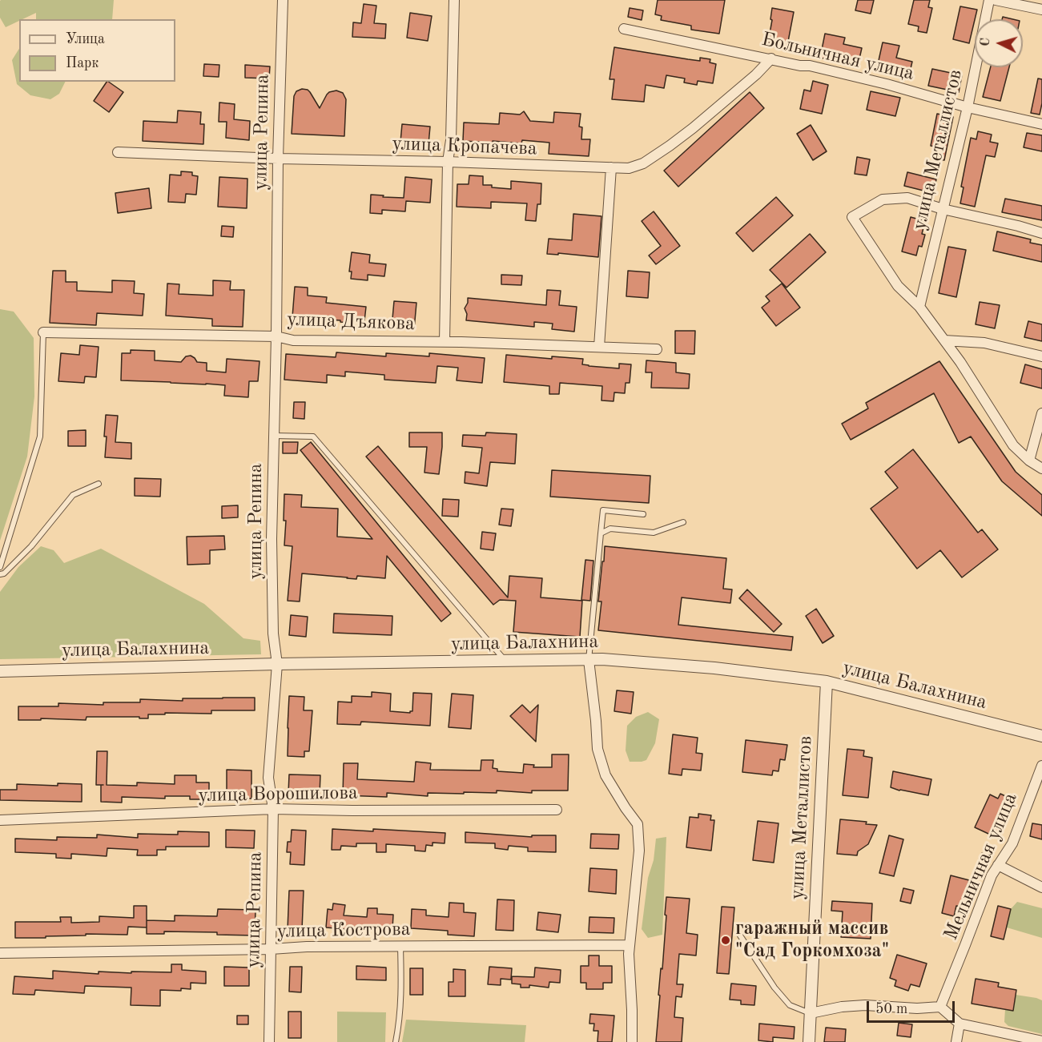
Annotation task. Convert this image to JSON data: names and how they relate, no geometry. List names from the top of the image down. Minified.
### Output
{"streets":{"street":["Больничная улица","улица Репина","улица Кропачева","улица Металлистов","улица Дъякова","улица Балахнина","улица Ворошилова","Мельничная улица","улица Кострова"]},"crossings":[["Больничная улица","улица Кропачева"],["Больничная улица","улица Металлистов"],["улица Репина","улица Кропачева"],["улица Репина","улица Дъякова"],["улица Репина","улица Балахнина"],["улица Репина","улица Ворошилова"],["улица Репина","улица Кострова"],["улица Металлистов","улица Балахнина"]],"places":["гаражный массив \"Сад Горкомхоза\""],"legend":["Улица","Парк"],"scale_bar":"50 m","north":"left"}
